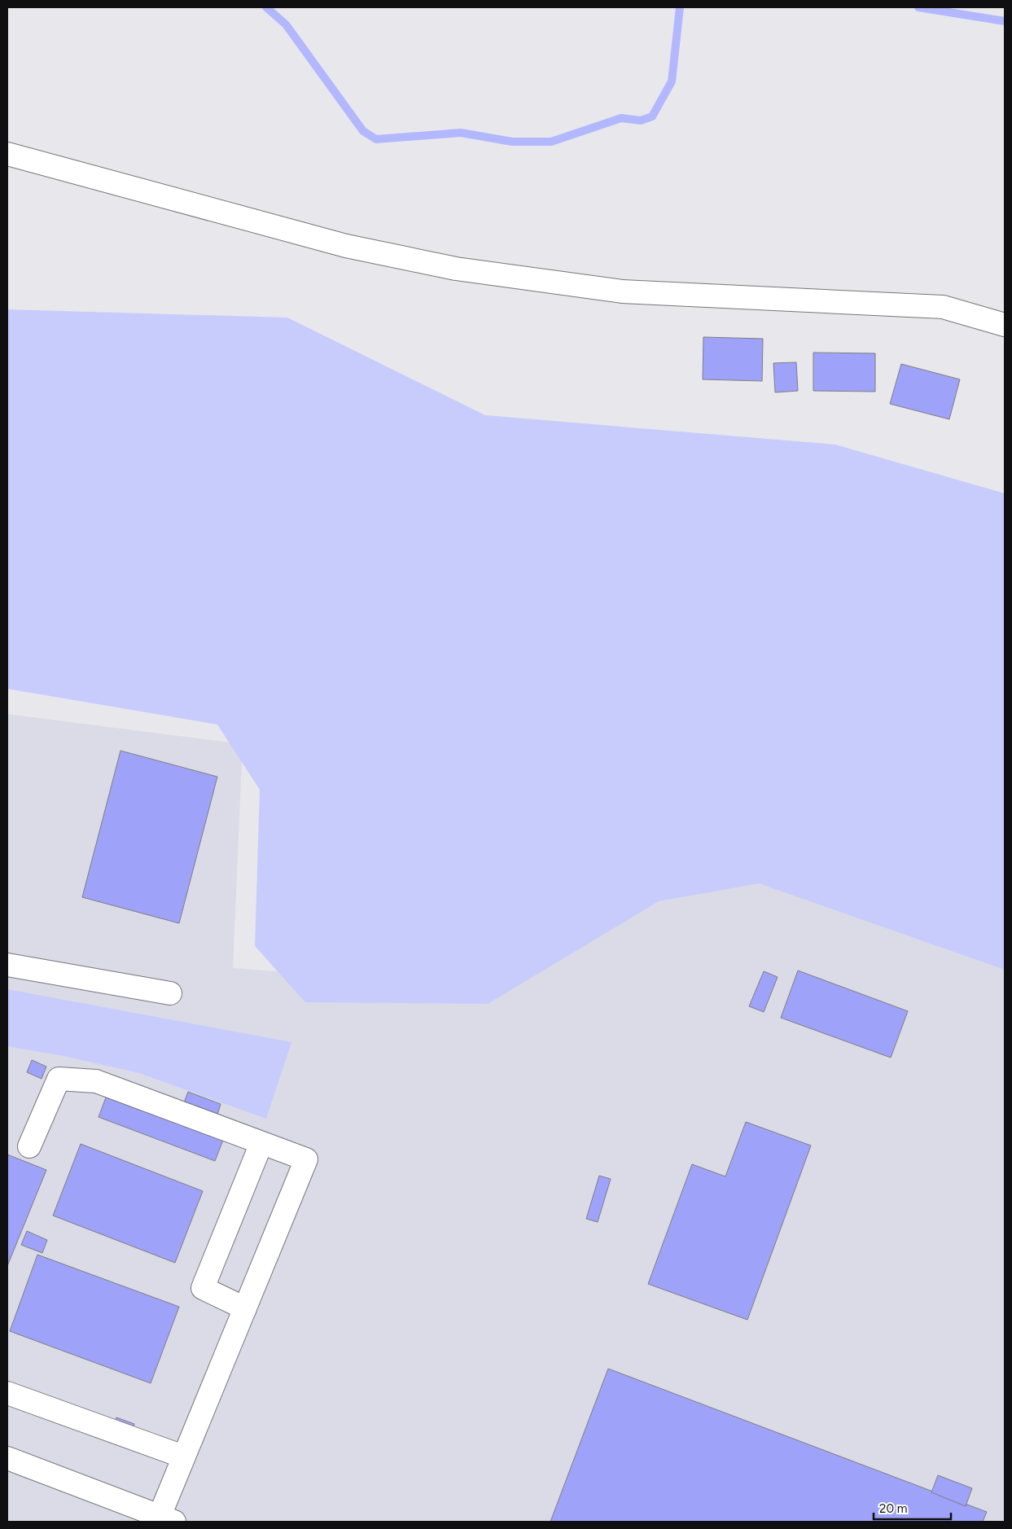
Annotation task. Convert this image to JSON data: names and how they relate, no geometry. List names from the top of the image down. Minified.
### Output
{"scale_bar":"20 m"}
